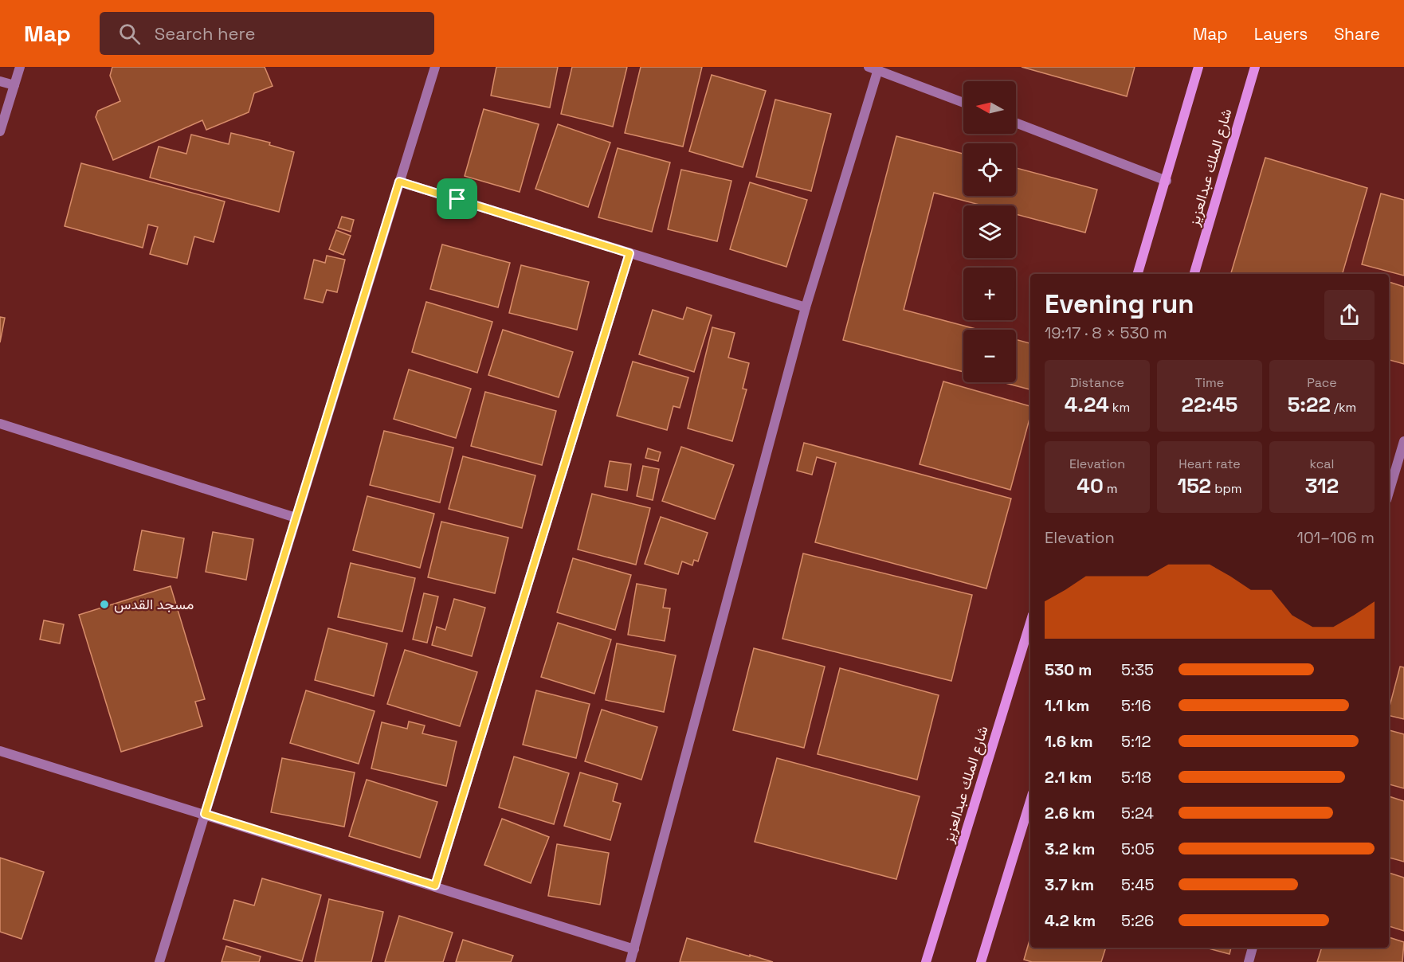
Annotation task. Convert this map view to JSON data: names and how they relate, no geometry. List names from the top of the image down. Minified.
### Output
{"streets":{"street":["شارع الملك عبدالعزيز"]},"places":["مسجد القدس"],"north":"left","page":{"header":"Map","search":"Search here","nav":["Map","Layers","Share"],"map_buttons":["+","−"],"heading":["Evening run","19:17 · 8 × 530 m"],"stats":[["Distance","4.24 km"],["Time","22:45"],["Pace","5:22 /km"],["Elevation","40 m"],["Heart rate","152 bpm"],["kcal","312"]],"chart":["Elevation","101–106 m"],"list":[{"name":"530 m","note":"5:35"},{"name":"1.1 km","note":"5:16"},{"name":"1.6 km","note":"5:12"},{"name":"2.1 km","note":"5:18"},{"name":"2.6 km","note":"5:24"},{"name":"3.2 km","note":"5:05"},{"name":"3.7 km","note":"5:45"},{"name":"4.2 km","note":"5:26"}]}}
